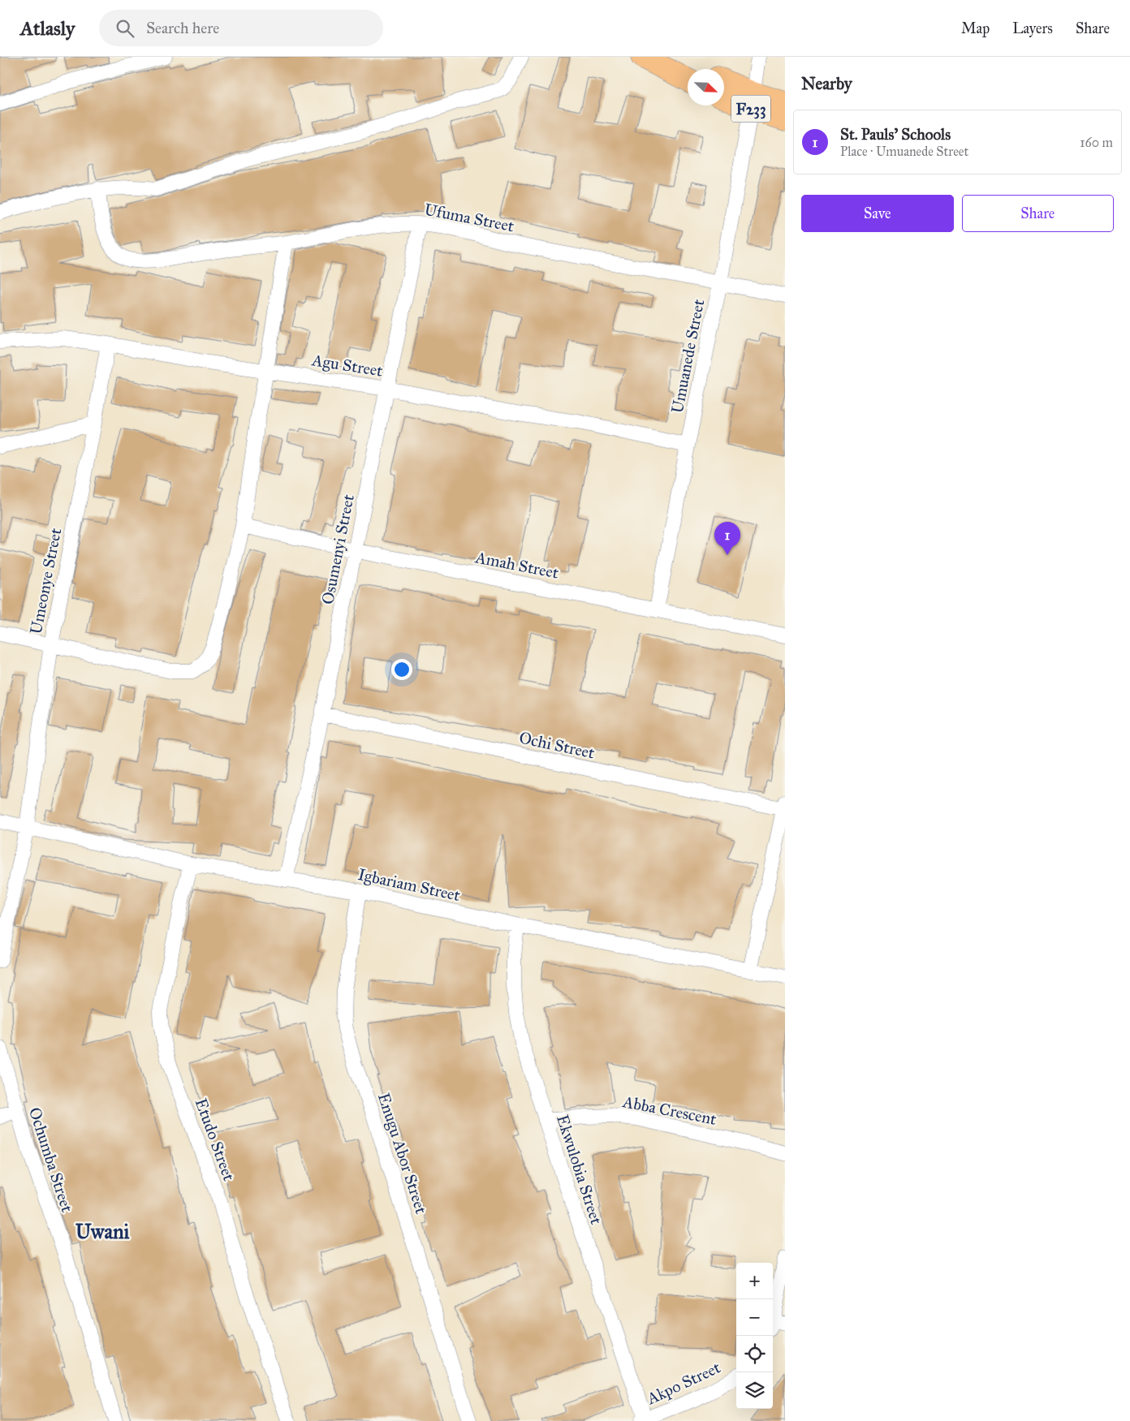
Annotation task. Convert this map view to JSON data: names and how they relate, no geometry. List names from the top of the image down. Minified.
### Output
{"streets":{"main road":["F233"],"street":["Ufuma Street","Umuanede Street","Agu Street","Osumenyi Street","Amah Street","Umeonye Street","Ochi Street","Igbariam Street","Abba Crescent","Etudo Street","Enugu Abor Street","Ochumba Street","Ekwulobia Street","Akpo Street"]},"crossings":[["F233","Umuanede Street"],["Ufuma Street","Umuanede Street"],["Ufuma Street","Osumenyi Street"],["Umuanede Street","Agu Street"],["Umuanede Street","Amah Street"],["Agu Street","Osumenyi Street"],["Agu Street","Umeonye Street"],["Osumenyi Street","Amah Street"],["Osumenyi Street","Ochi Street"],["Osumenyi Street","Igbariam Street"],["Umeonye Street","Igbariam Street"],["Igbariam Street","Etudo Street"],["Igbariam Street","Enugu Abor Street"],["Igbariam Street","Ekwulobia Street"],["Abba Crescent","Ekwulobia Street"],["Ekwulobia Street","Akpo Street"]],"districts":["Uwani"],"north":"bottom right","page":{"header":"Atlasly","search":"Search here","nav":["Map","Layers","Share"],"heading":"Nearby","list":[{"mark":"1","name":"St. Pauls' Schools","note":"Place · Umuanede Street","value":"160 m"}],"buttons":["Save","Share"],"pins":"1","map_buttons":["+","−"]}}
